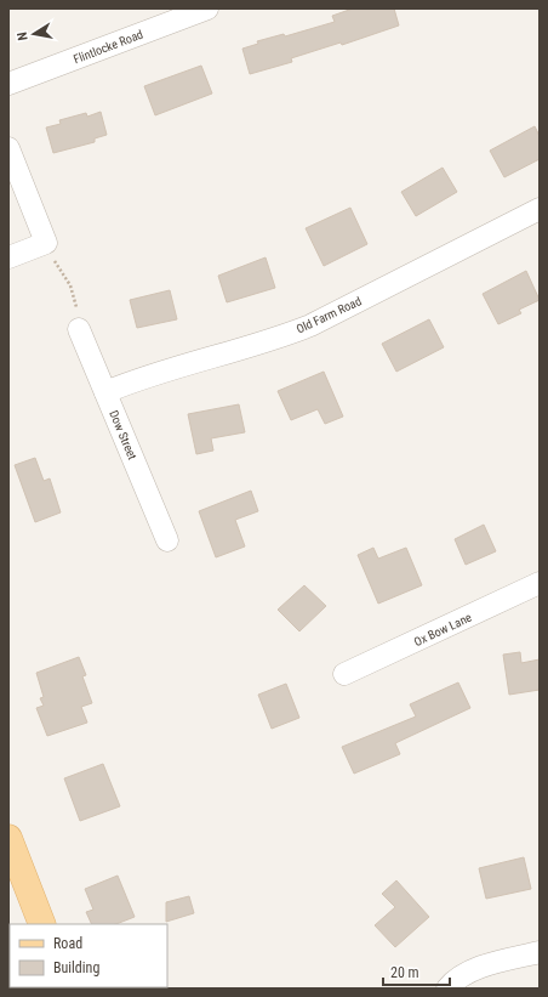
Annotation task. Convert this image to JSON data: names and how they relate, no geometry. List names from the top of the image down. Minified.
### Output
{"streets":{"street":["Flintlocke Road","Old Farm Road","Dow Street","Ox Bow Lane"]},"crossings":[["Old Farm Road","Dow Street"]],"legend":["Road","Building"],"scale_bar":"20 m","north":"left"}
